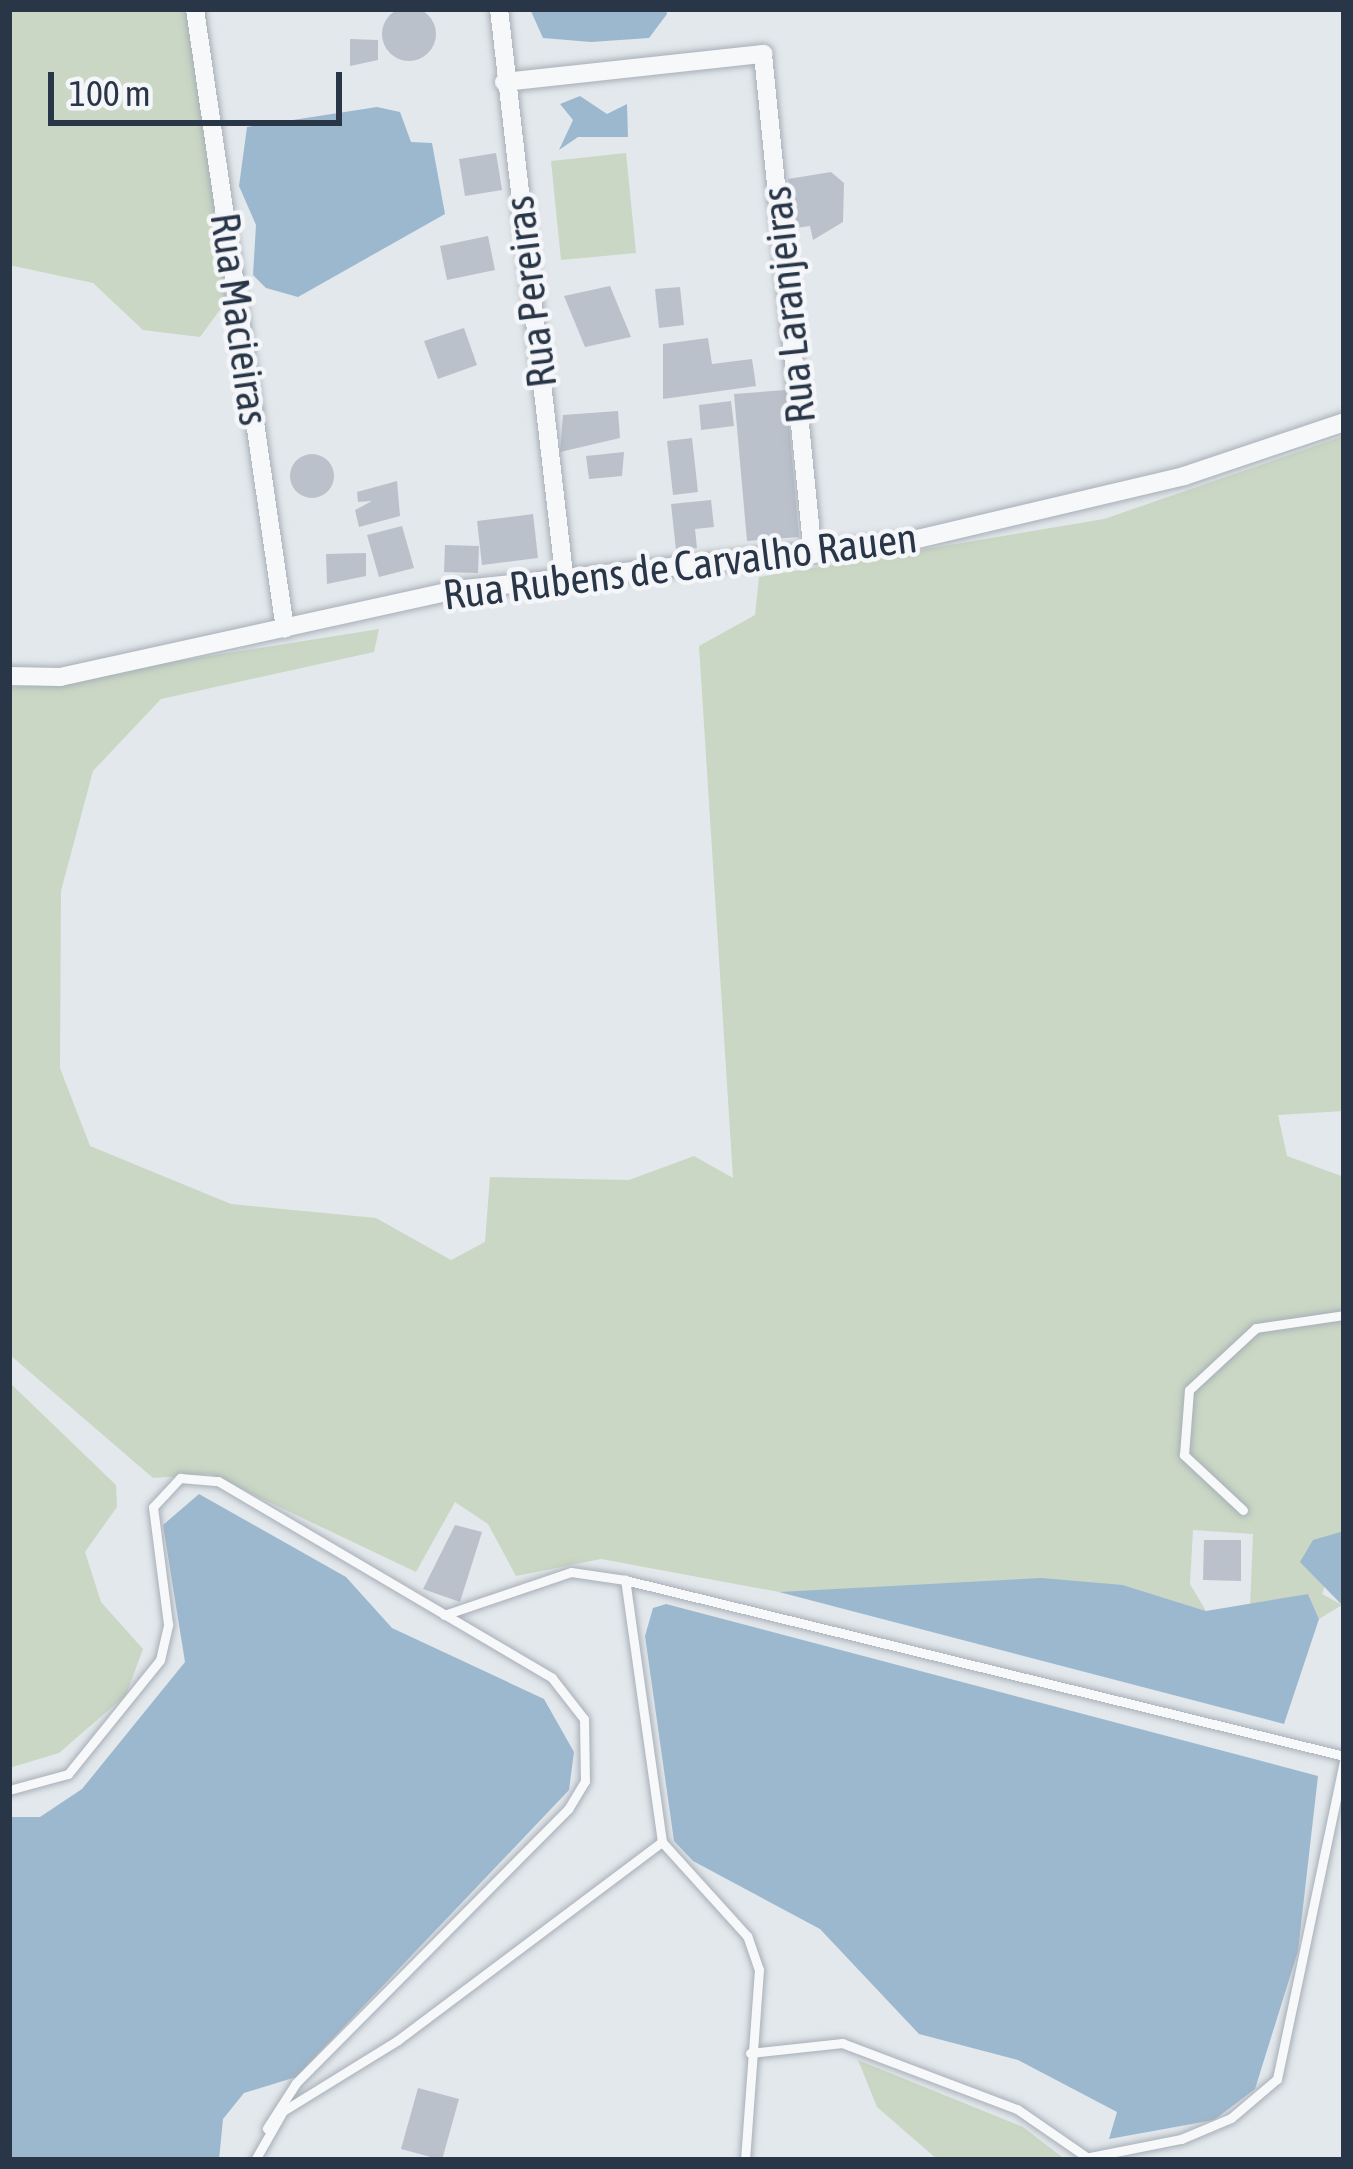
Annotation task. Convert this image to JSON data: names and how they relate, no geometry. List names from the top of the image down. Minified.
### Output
{"streets":{"street":["Rua Pereiras","Rua Laranjeiras","Rua Macieiras","Rua Rubens de Carvalho Rauen"]},"crossings":[["Rua Pereiras","Rua Laranjeiras"],["Rua Pereiras","Rua Rubens de Carvalho Rauen"],["Rua Laranjeiras","Rua Rubens de Carvalho Rauen"],["Rua Macieiras","Rua Rubens de Carvalho Rauen"]],"scale_bar":"100 m"}
